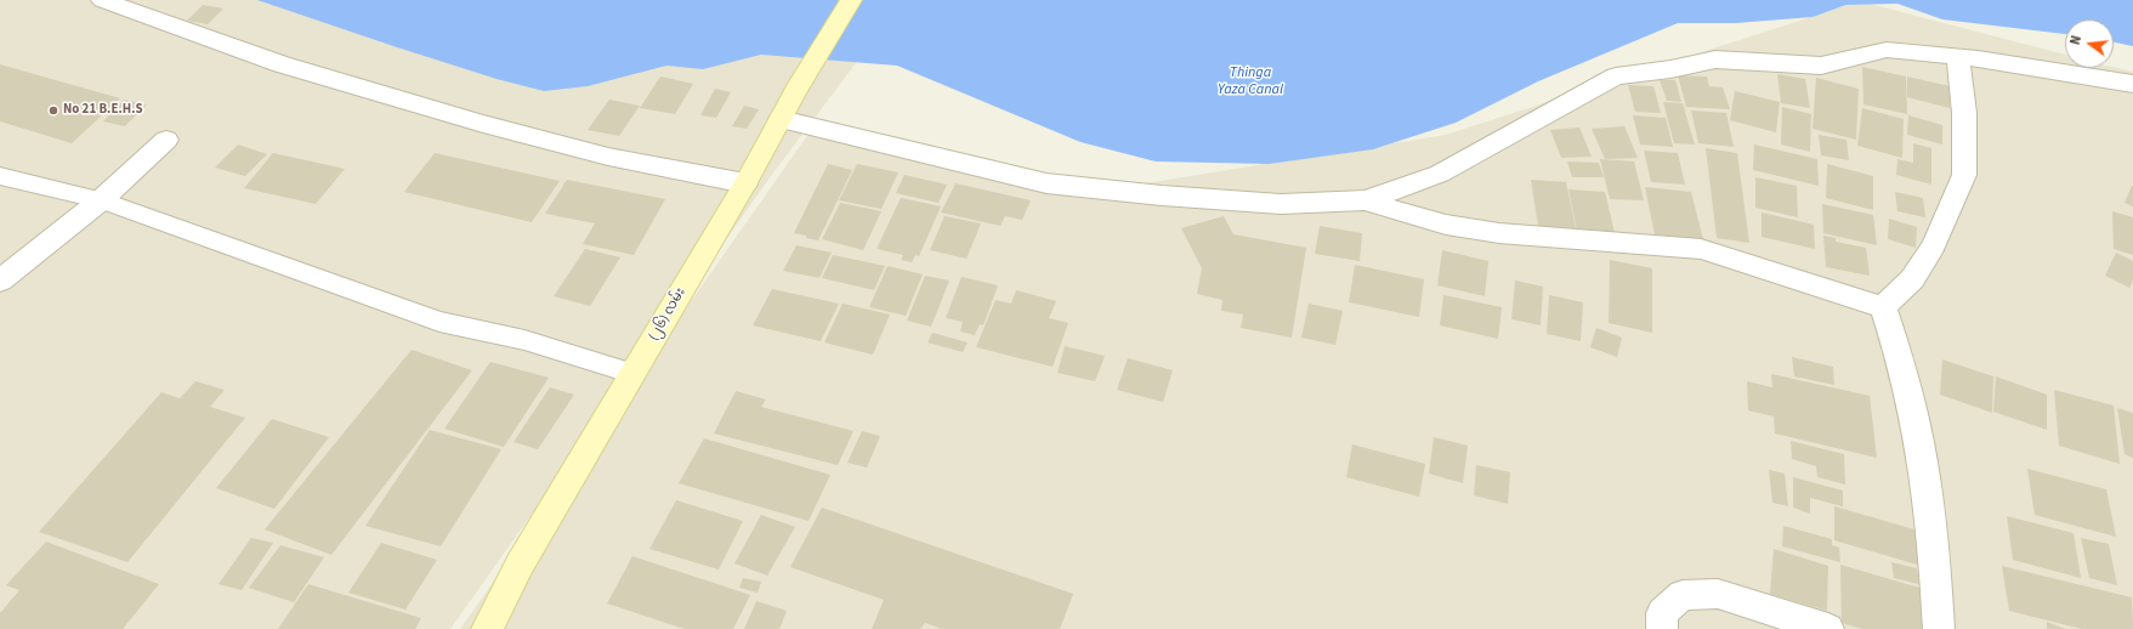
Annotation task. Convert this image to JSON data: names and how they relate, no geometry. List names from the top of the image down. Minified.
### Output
{"streets":{"main road":["(၂၆) လမ်း"]},"water":["Thinga Yaza Canal"],"places":["No 21 B.E.H.S"],"north":"left"}
